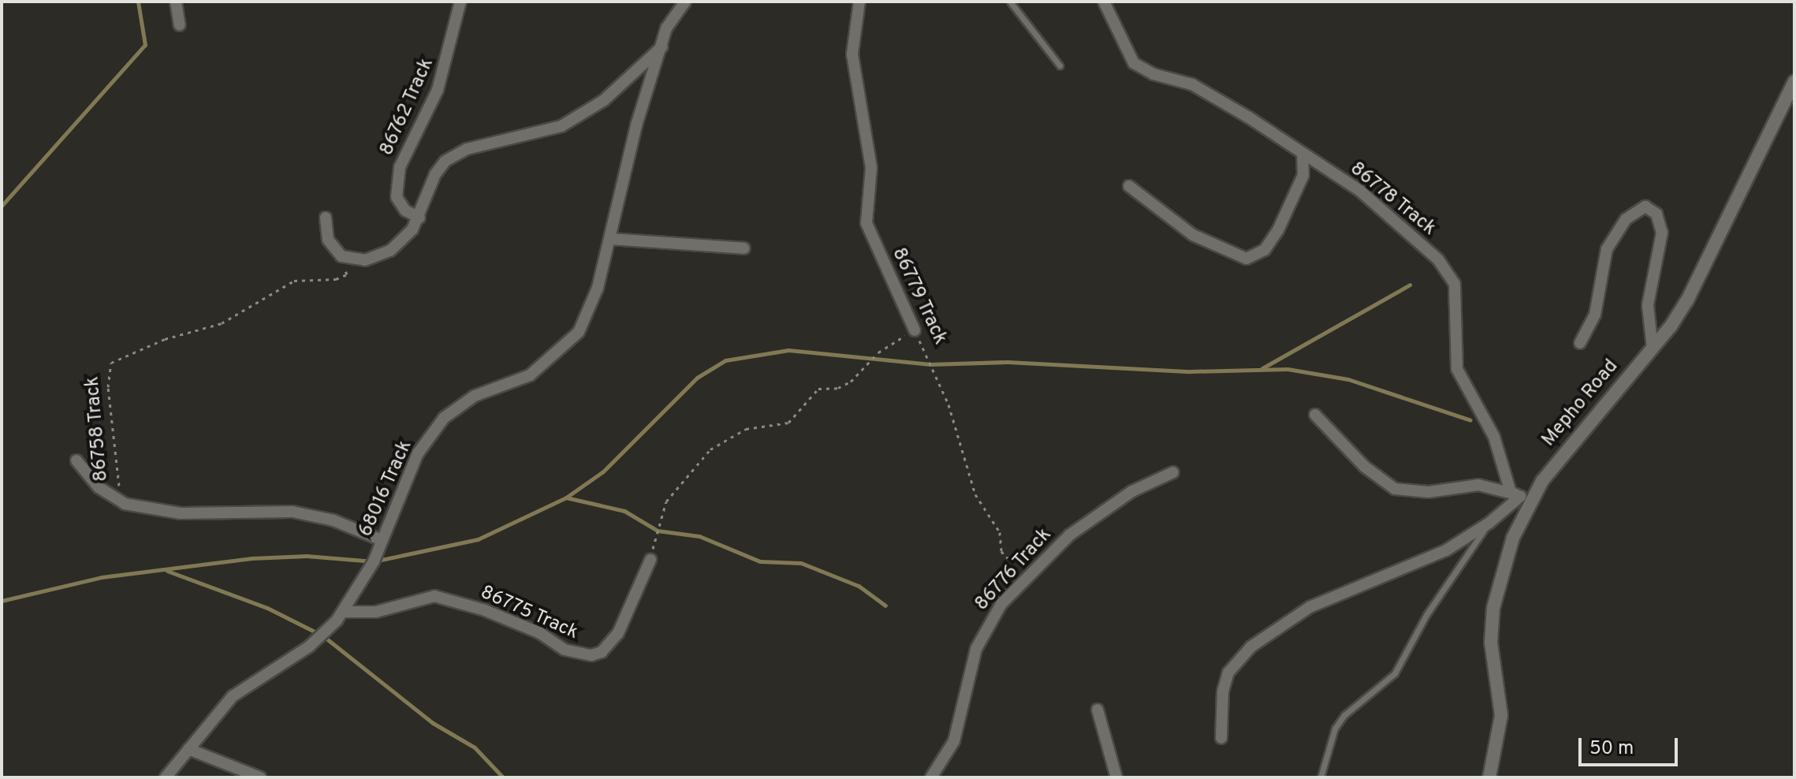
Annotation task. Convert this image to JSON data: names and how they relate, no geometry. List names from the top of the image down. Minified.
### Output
{"streets":{"street":["86762 Track","86778 Track","86779 Track","Mepho Road","86758 Track","68016 Track","86776 Track","86775 Track"]},"crossings":[["86778 Track","Mepho Road"],["86779 Track","86776 Track"],["86758 Track","68016 Track"],["68016 Track","86775 Track"]],"scale_bar":"50 m"}
